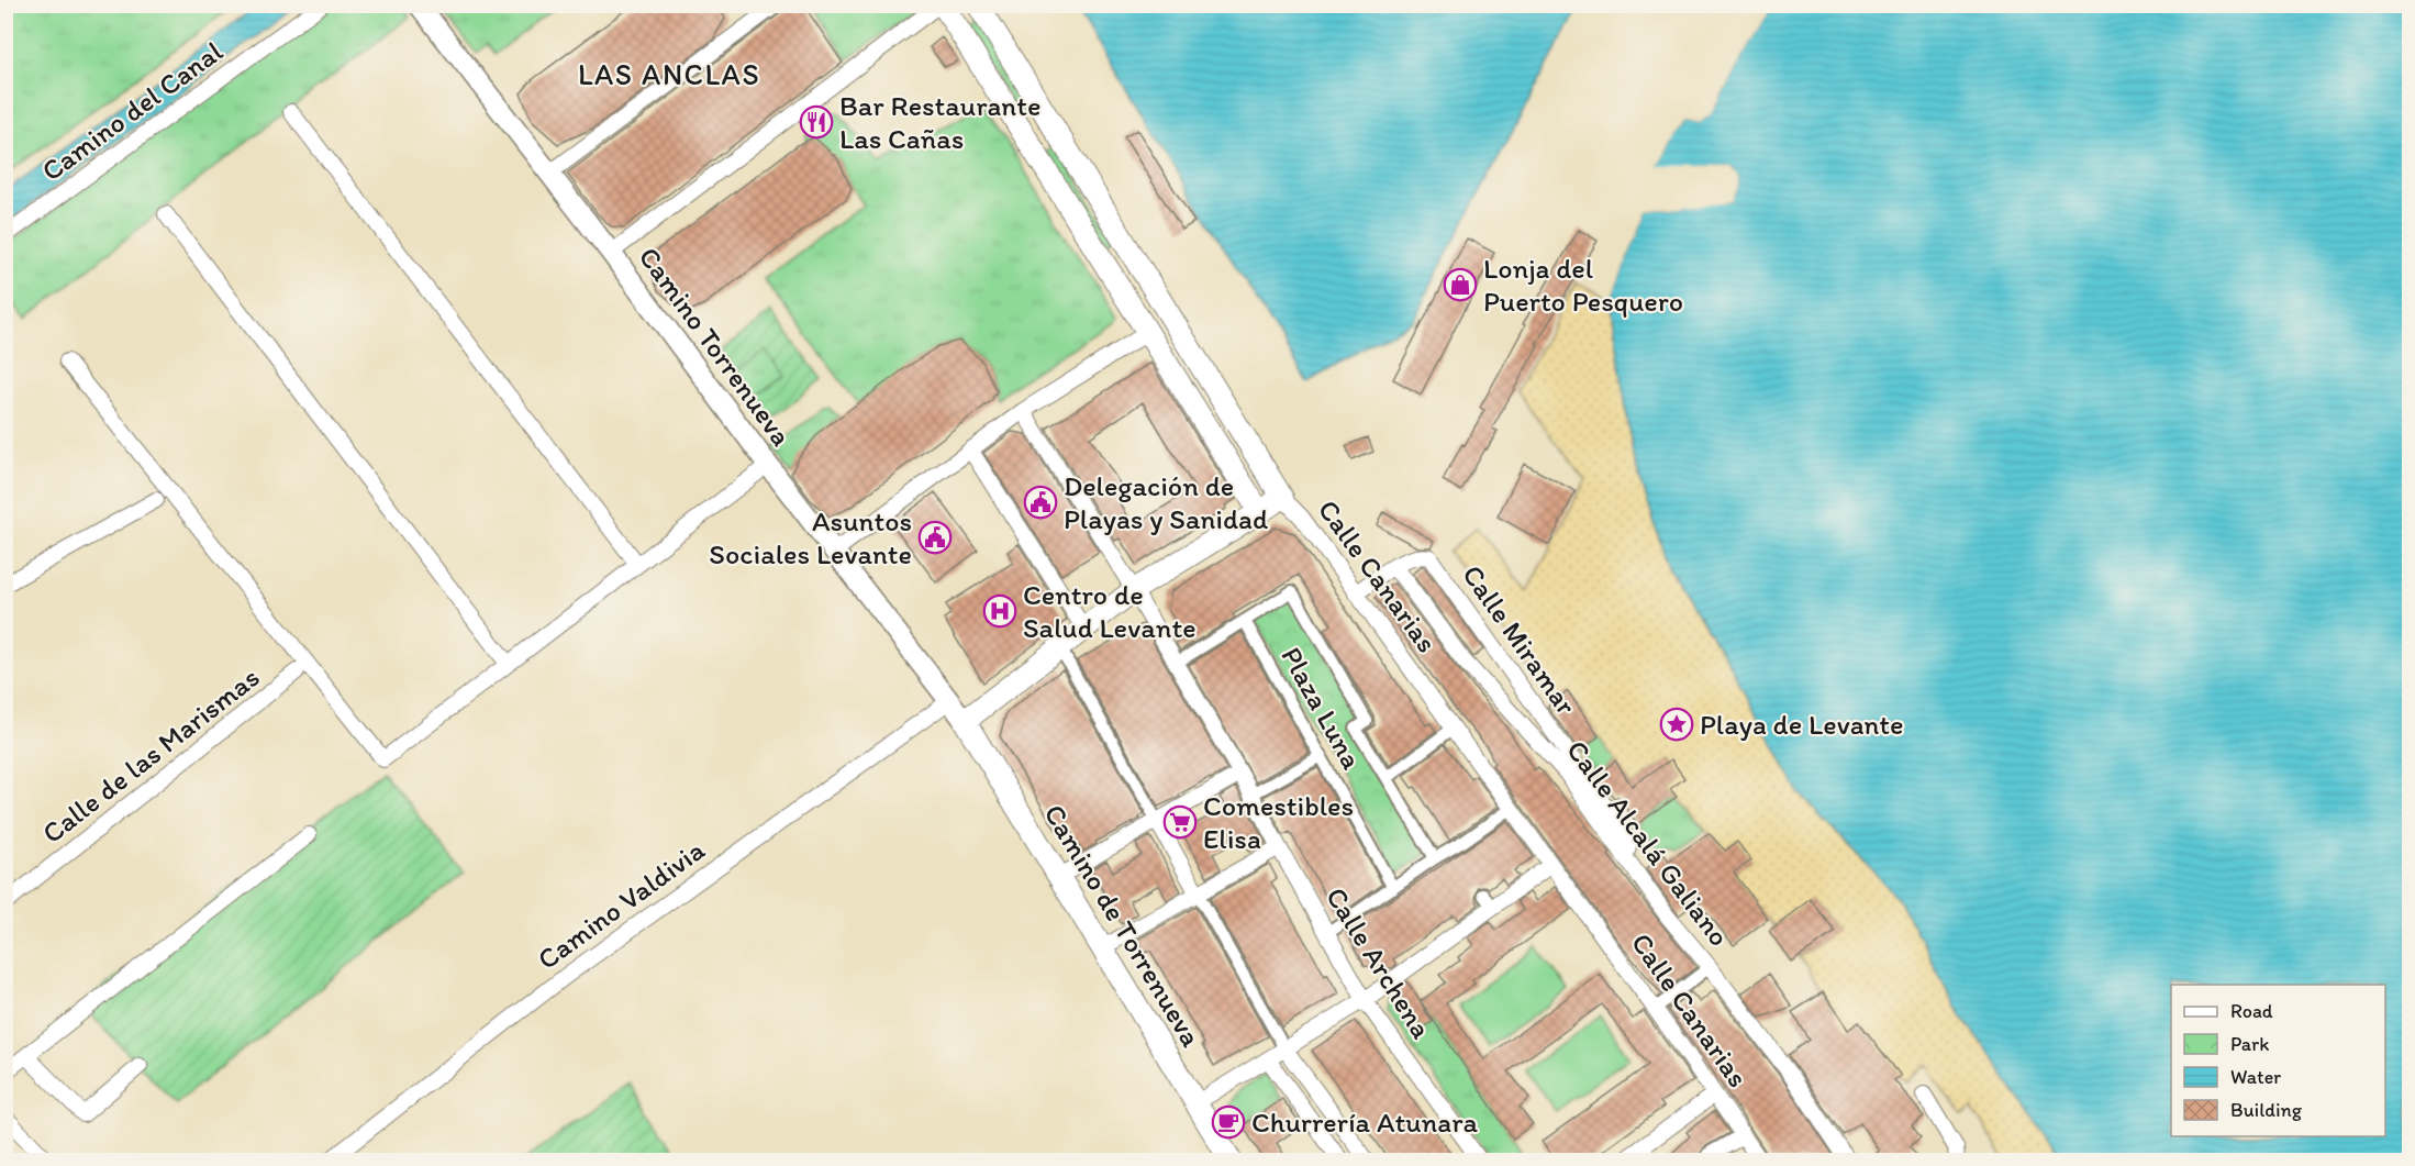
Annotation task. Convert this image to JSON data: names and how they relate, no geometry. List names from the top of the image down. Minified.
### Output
{"streets":{"main road":["Calle Canarias","Camino de Torrenueva"],"street":["Camino del Canal","Camino Torrenueva","Calle Miramar","Plaza Luna","Calle de las Marismas","Calle Alcalá Galiano","Camino Valdivia","Calle Archena"]},"crossings":[["Camino Torrenueva","Camino Valdivia"],["Camino Torrenueva","Camino de Torrenueva"],["Calle Canarias","Calle Miramar"],["Calle Miramar","Calle Alcalá Galiano"]],"districts":["LAS ANCLAS"],"places":{"restaurant":["Bar Restaurante Las Cañas"],"shop":["Lonja del Puerto Pesquero"],"public building":["Delegación de Playas y Sanidad","Asuntos Sociales Levante"],"hospital":["Centro de Salud Levante"],"place":["Playa de Levante"],"supermarket":["Comestibles Elisa"],"cafe":["Churrería Atunara"]},"legend":["Road","Park","Water","Building"]}
